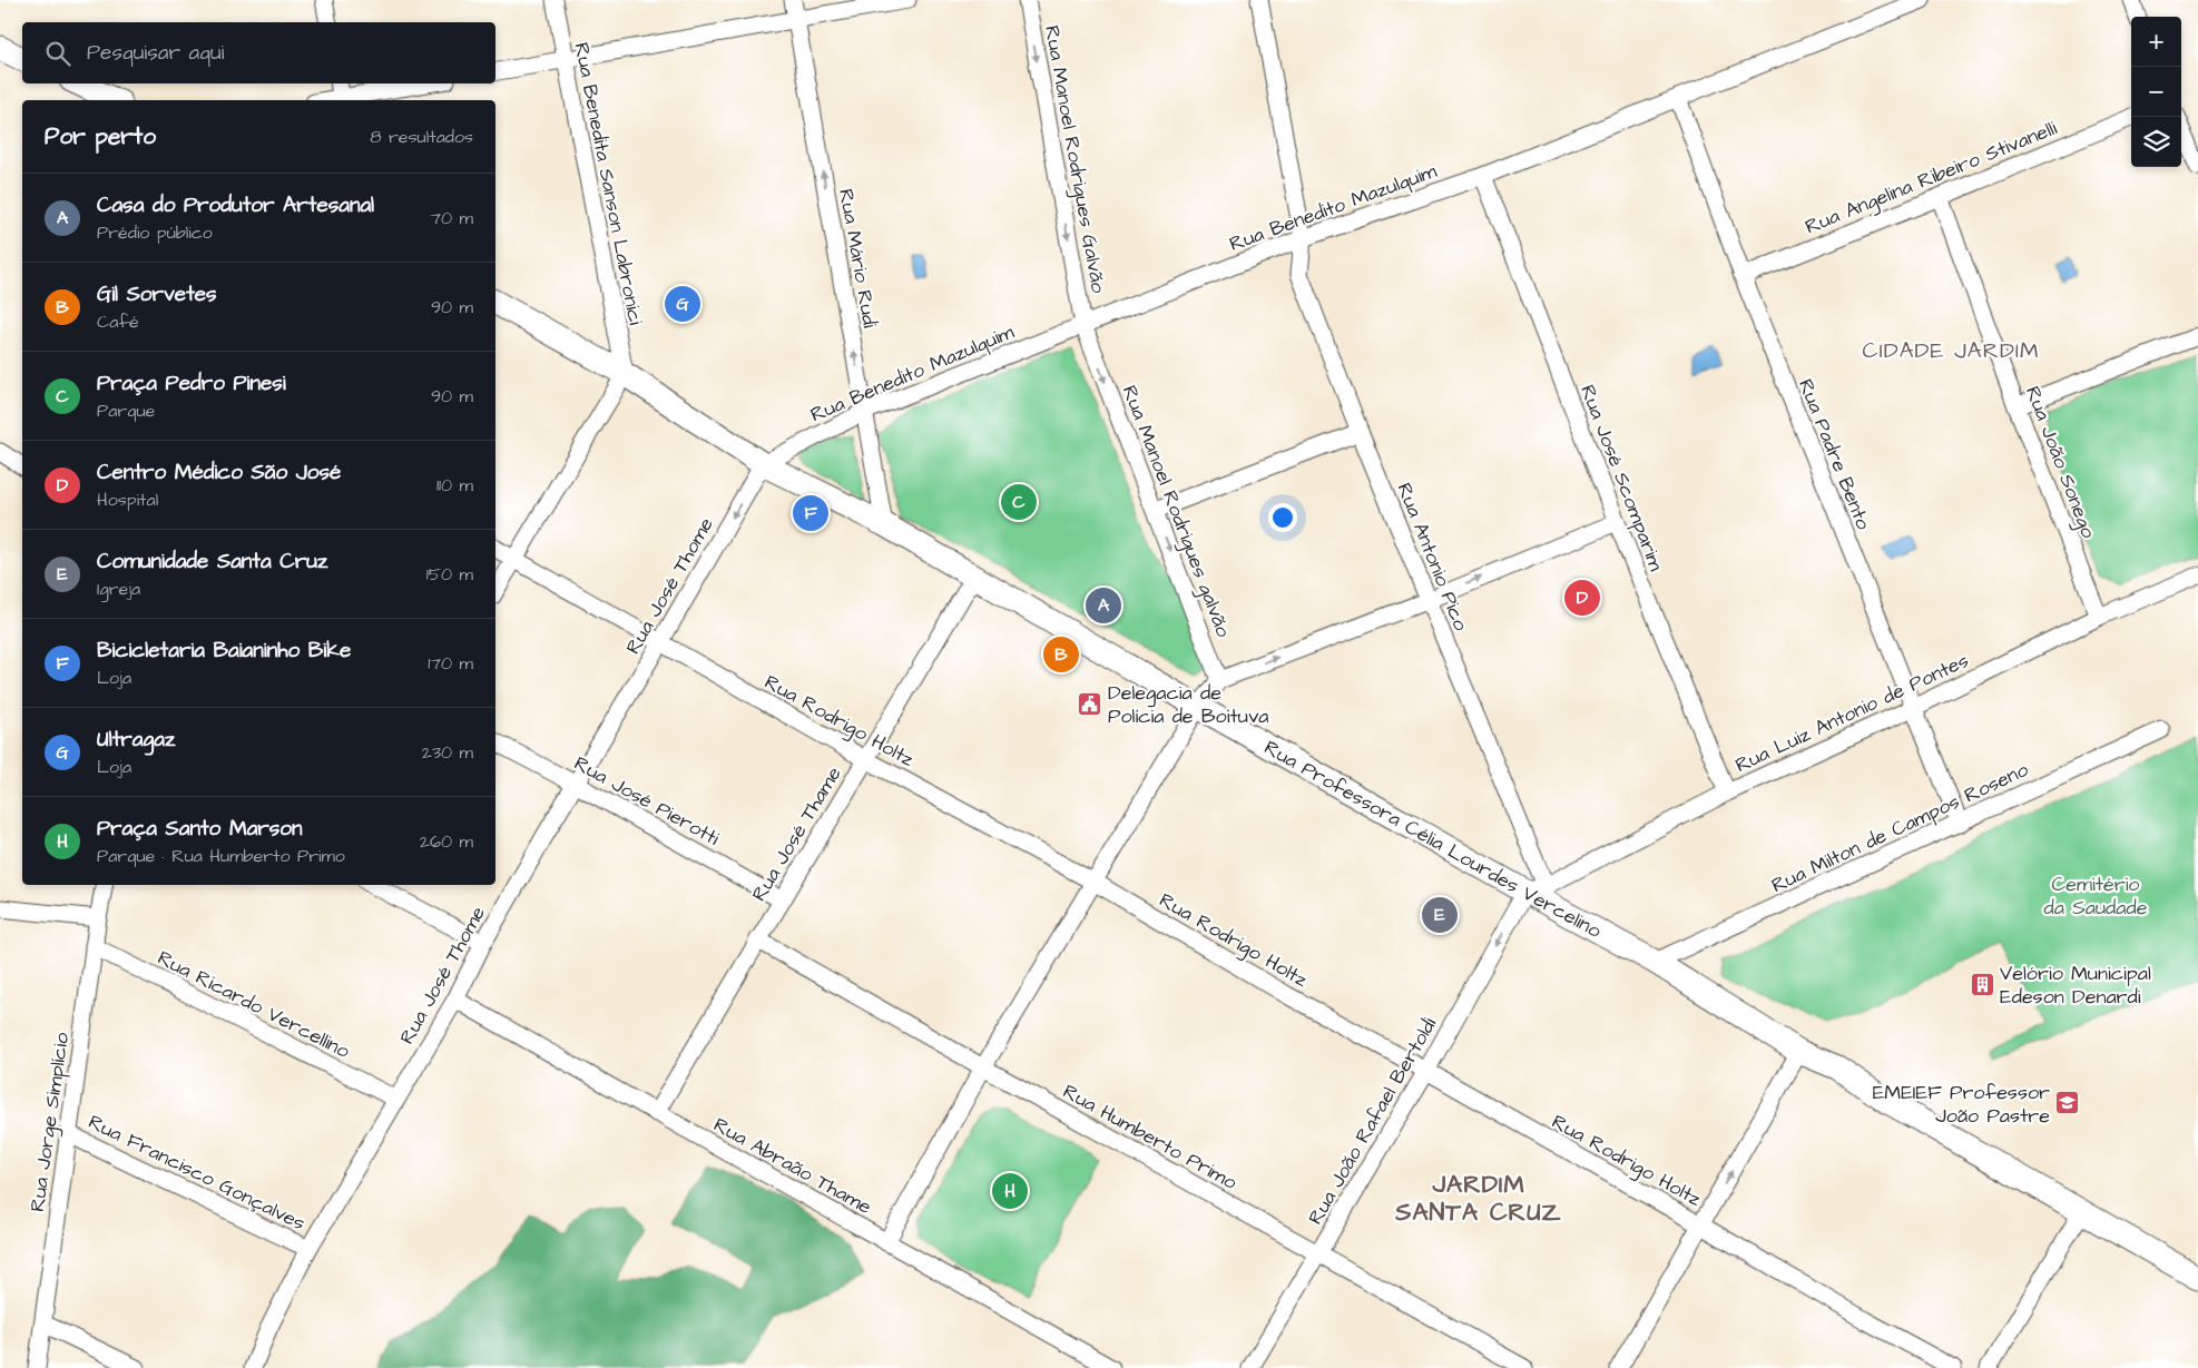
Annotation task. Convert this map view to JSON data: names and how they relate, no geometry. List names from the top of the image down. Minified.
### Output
{"streets":{"main road":["Rua Professora Célia Lourdes Vercelino"],"street":["Rua Manoel Rodrigues Galvão","Rua Angelina Ribeiro Stivanelli","Rua Benedita Sanson Labronici","Rua Benedito Mazulquim","Rua Mário Rudi","Rua Padre Bento","Rua João Sonego","Rua José Scomparim","Rua Manoel Rodrigues galvão","Rua Antonio Pico","Rua José Thome","Rua Luiz Antonio de Pontes","Rua Rodrigo Holtz","Rua José Pierotti","Rua Milton de Campos Roseno","Rua José Thame","Rua Ricardo Vercellino","Rua João Rafael Bertoldi","Rua Jorge Simplício","Rua Humberto Primo","Rua Abraão Thame","Rua Francisco Gonçalves"]},"crossings":[["Rua Manoel Rodrigues Galvão","Rua Benedito Mazulquim"],["Rua Manoel Rodrigues Galvão","Rua Manoel Rodrigues galvão"],["Rua Angelina Ribeiro Stivanelli","Rua Padre Bento"],["Rua Angelina Ribeiro Stivanelli","Rua João Sonego"],["Rua Benedita Sanson Labronici","Rua Professora Célia Lourdes Vercelino"],["Rua Benedito Mazulquim","Rua Mário Rudi"],["Rua Benedito Mazulquim","Rua Padre Bento"],["Rua Benedito Mazulquim","Rua José Scomparim"],["Rua Benedito Mazulquim","Rua Manoel Rodrigues galvão"],["Rua Benedito Mazulquim","Rua Antonio Pico"],["Rua Benedito Mazulquim","Rua José Thome"],["Rua Benedito Mazulquim","Rua Professora Célia Lourdes Vercelino"],["Rua Mário Rudi","Rua Professora Célia Lourdes Vercelino"],["Rua Padre Bento","Rua Luiz Antonio de Pontes"],["Rua Padre Bento","Rua Milton de Campos Roseno"],["Rua João Sonego","Rua Luiz Antonio de Pontes"],["Rua José Scomparim","Rua Luiz Antonio de Pontes"],["Rua Antonio Pico","Rua Luiz Antonio de Pontes"],["Rua Antonio Pico","Rua Professora Célia Lourdes Vercelino"],["Rua Antonio Pico","Rua João Rafael Bertoldi"],["Rua José Thome","Rua Rodrigo Holtz"],["Rua José Thome","Rua José Pierotti"],["Rua José Thome","Rua Professora Célia Lourdes Vercelino"],["Rua José Thome","Rua Ricardo Vercellino"],["Rua José Thome","Rua Abraão Thame"],["Rua José Thome","Rua Francisco Gonçalves"],["Rua Luiz Antonio de Pontes","Rua Professora Célia Lourdes Vercelino"],["Rua Luiz Antonio de Pontes","Rua João Rafael Bertoldi"],["Rua Rodrigo Holtz","Rua José Thame"],["Rua Rodrigo Holtz","Rua João Rafael Bertoldi"],["Rua José Pierotti","Rua José Thame"],["Rua Milton de Campos Roseno","Rua Professora Célia Lourdes Vercelino"],["Rua José Thame","Rua Professora Célia Lourdes Vercelino"],["Rua José Thame","Rua Humberto Primo"],["Rua José Thame","Rua Abraão Thame"],["Rua Professora Célia Lourdes Vercelino","Rua João Rafael Bertoldi"],["Rua Ricardo Vercellino","Rua Jorge Simplício"],["Rua João Rafael Bertoldi","Rua Humberto Primo"],["Rua Jorge Simplício","Rua Francisco Gonçalves"]],"one_way":["Rua Manoel Rodrigues Galvão","Rua Mário Rudi","Rua Manoel Rodrigues galvão","Rua João Rafael Bertoldi"],"districts":["CIDADE JARDIM","JARDIM SANTA CRUZ"],"parks":["Cemitério da Saudade"],"places":{"public building":["Delegacia de Polícia de Boituva"],"building":["Velório Municipal Edeson Denardi"],"school or university":["EMEIEF Professor João Pastre"]},"page":{"map_buttons":["+","−"],"search":"Pesquisar aqui","heading":["Por perto","8 resultados"],"list":[{"mark":"A","name":"Casa do Produtor Artesanal","note":"Prédio público","value":"70 m"},{"mark":"B","name":"Gil Sorvetes","note":"Café","value":"90 m"},{"mark":"C","name":"Praça Pedro Pinesi","note":"Parque","value":"90 m"},{"mark":"D","name":"Centro Médico São José","note":"Hospital","value":"110 m"},{"mark":"E","name":"Comunidade Santa Cruz","note":"Igreja","value":"150 m"},{"mark":"F","name":"Bicicletaria Baianinho Bike","note":"Loja","value":"170 m"},{"mark":"G","name":"Ultragaz","note":"Loja","value":"230 m"},{"mark":"H","name":"Praça Santo Marson","note":"Parque · Rua Humberto Primo","value":"260 m"}],"pins":["G","C","F","D","A","B","E","H"]}}
